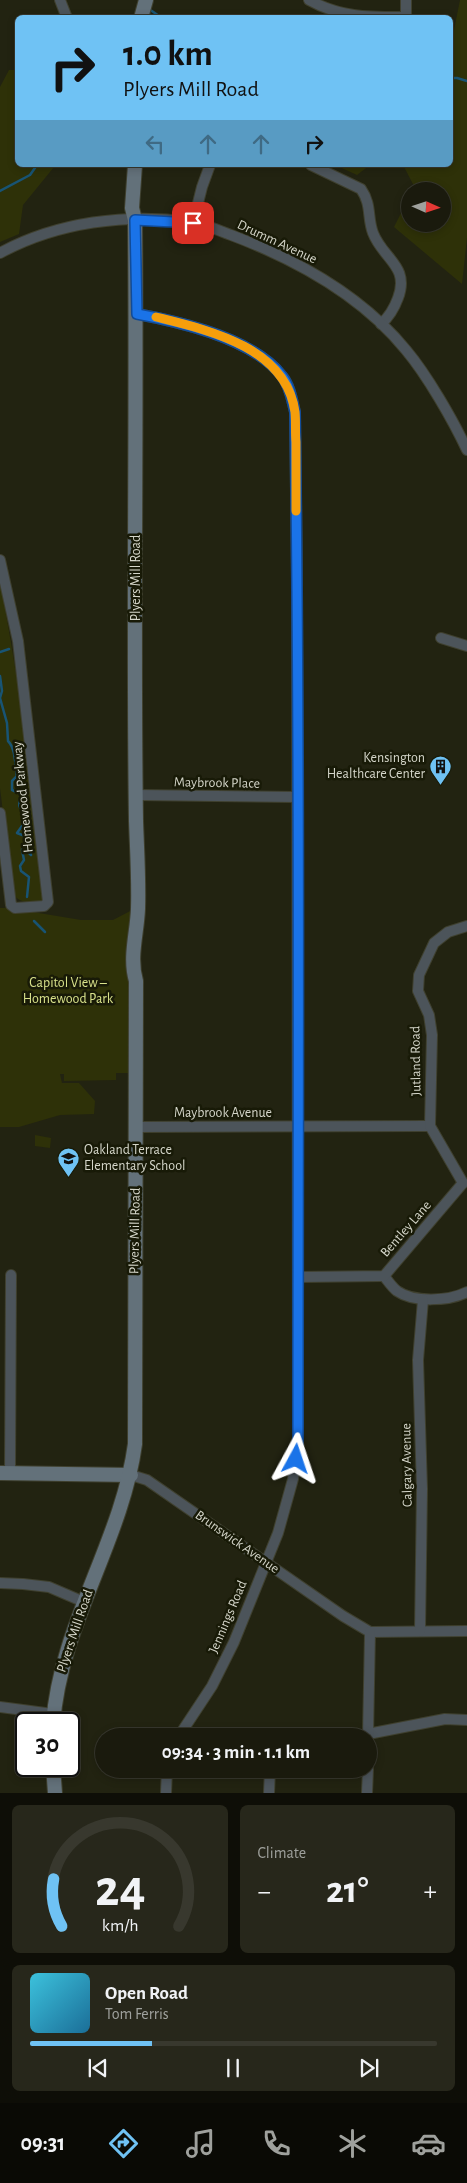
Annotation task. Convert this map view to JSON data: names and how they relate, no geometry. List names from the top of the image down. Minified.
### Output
{"streets":{"street":["Drumm Avenue","Plyers Mill Road","Maybrook Place","Homewood Parkway","Jutland Road","Maybrook Avenue","Bentley Lane","Calgary Avenue","Brunswick Avenue","Jennings Road"]},"crossings":[["Drumm Avenue","Plyers Mill Road"],["Plyers Mill Road","Maybrook Place"],["Plyers Mill Road","Maybrook Avenue"],["Plyers Mill Road","Brunswick Avenue"],["Plyers Mill Road","Jennings Road"],["Maybrook Place","Jennings Road"],["Jutland Road","Maybrook Avenue"],["Maybrook Avenue","Jennings Road"],["Bentley Lane","Jennings Road"],["Brunswick Avenue","Jennings Road"]],"parks":["Capitol View – Homewood Park"],"places":{"building":["Kensington Healthcare Center"],"school or university":["Oakland Terrace Elementary School"]},"north":"right","page":{"turn":["1.0 km","Plyers Mill Road"],"limit":"30","trip":"09:34 · 3 min · 1.1 km","tile":"Climate","heat":["−","21°","+"],"song":["Open Road","Tom Ferris"],"tabs":"09:31","gauge":["24","km/h"]}}
